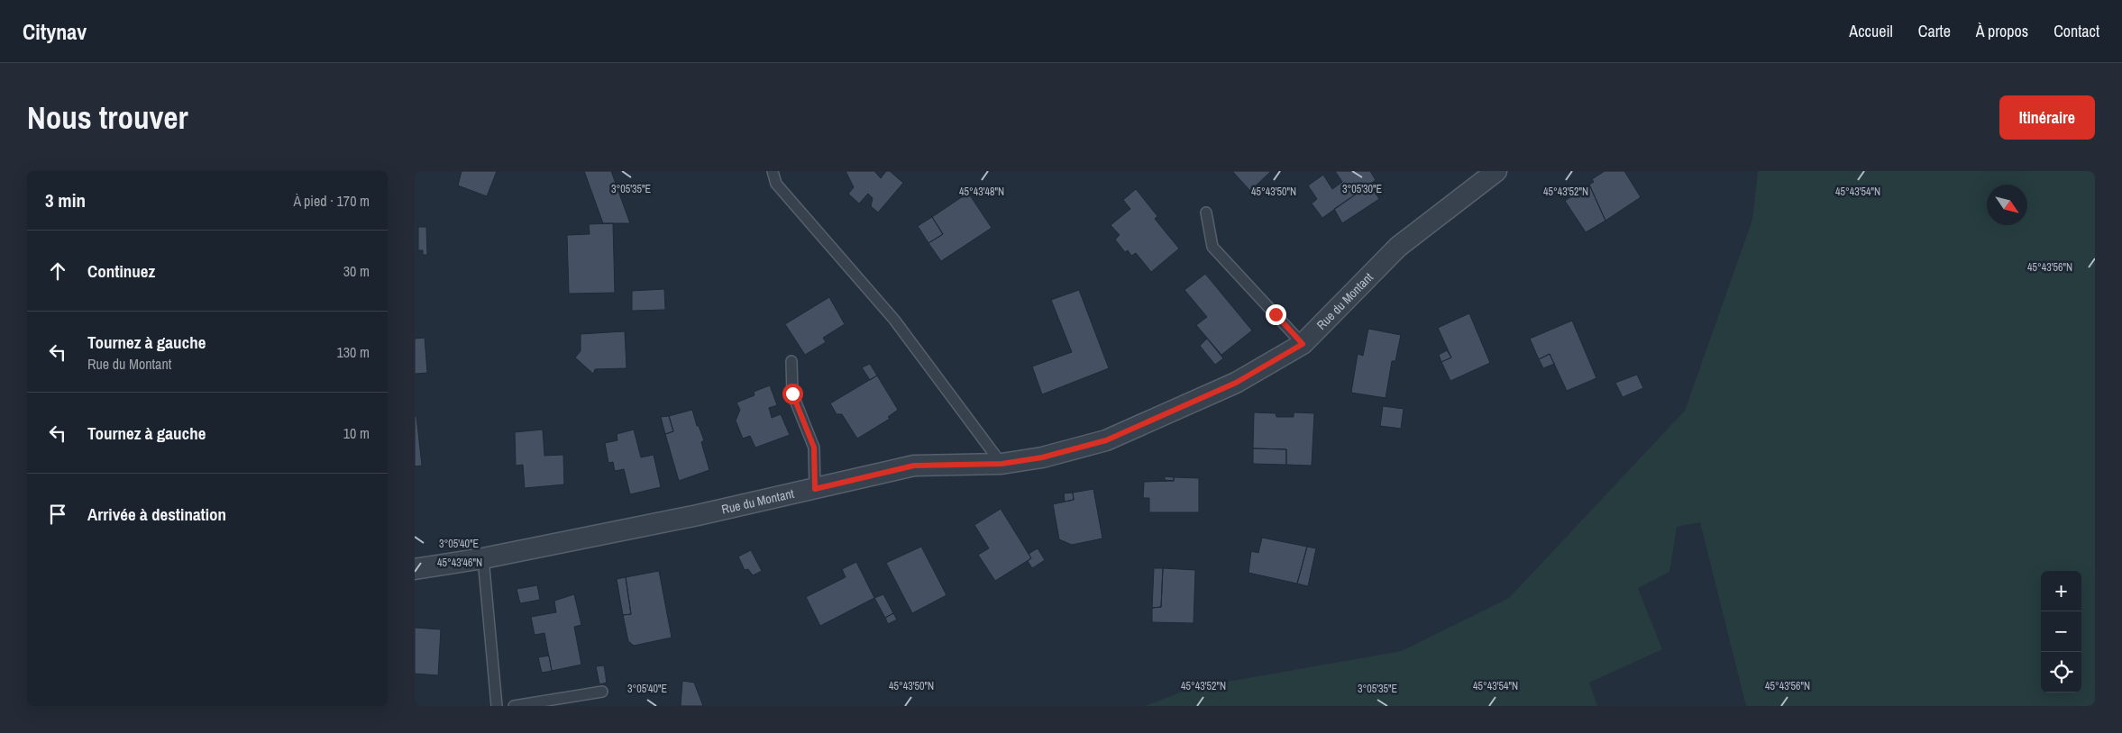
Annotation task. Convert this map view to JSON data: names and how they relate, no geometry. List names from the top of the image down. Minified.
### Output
{"streets":{"street":["Rue du Montant"]},"north":"bottom right","page":{"header":"Citynav","nav":["Accueil","Carte","À propos","Contact"],"buttons":"Itinéraire","title":"Nous trouver","heading":["3 min","À pied · 170 m"],"list":[["Continuez","30 m"],["Tournez à gauche","Rue du Montant","130 m"],["Tournez à gauche","10 m"],"Arrivée à destination"],"map_buttons":["+","−"]},"coordinates":["3°05'35\"E","3°05'30\"E","45°43'48\"N","45°43'50\"N","45°43'52\"N","45°43'54\"N","45°43'56\"N","3°05'40\"E","45°43'46\"N"]}
